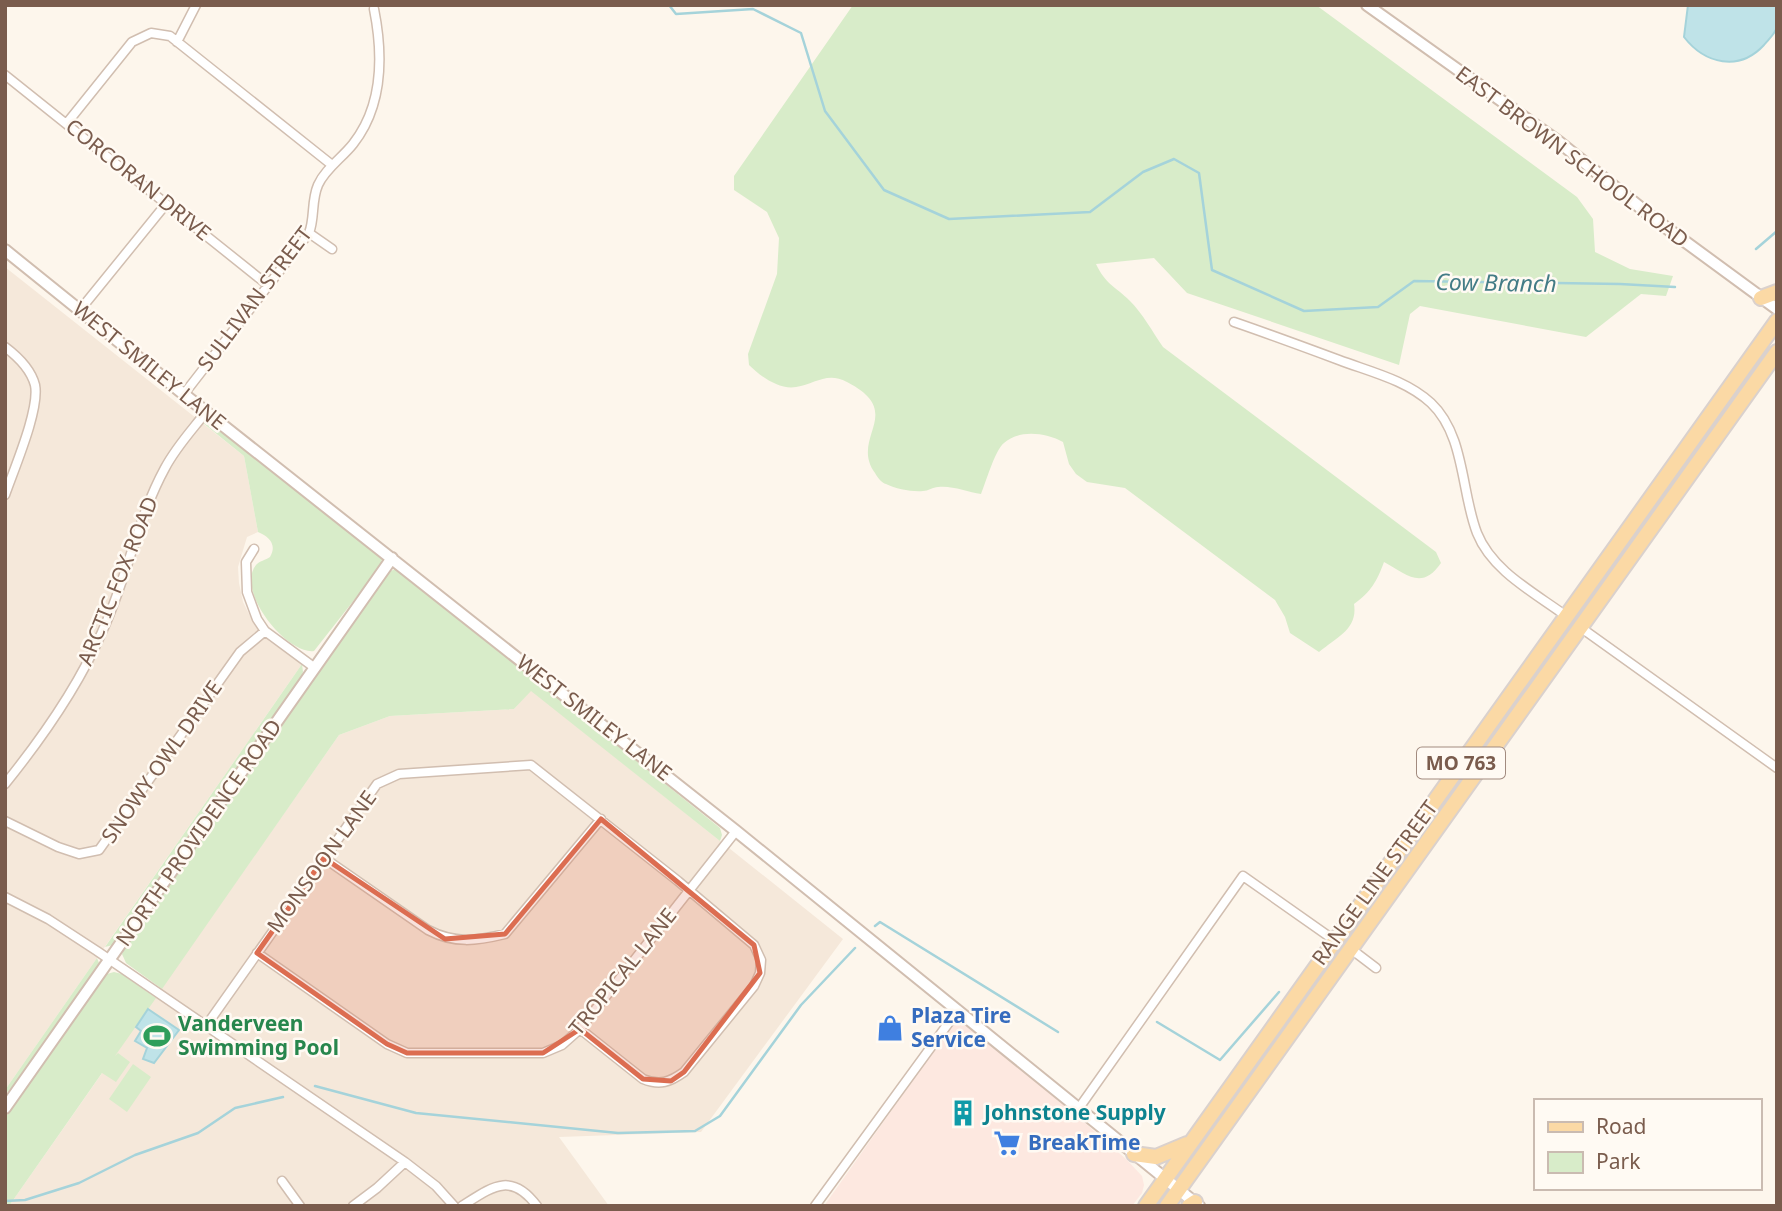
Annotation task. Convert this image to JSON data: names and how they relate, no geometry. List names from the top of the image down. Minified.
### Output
{"streets":{"main road":["MO 763","RANGE LINE STREET"],"street":["EAST BROWN SCHOOL ROAD","CORCORAN DRIVE","SULLIVAN STREET","WEST SMILEY LANE","ARCTIC FOX ROAD","SNOWY OWL DRIVE","NORTH PROVIDENCE ROAD","MONSOON LANE","TROPICAL LANE"]},"crossings":[["CORCORAN DRIVE","SULLIVAN STREET"],["SULLIVAN STREET","WEST SMILEY LANE"],["WEST SMILEY LANE","ARCTIC FOX ROAD"],["WEST SMILEY LANE","NORTH PROVIDENCE ROAD"],["WEST SMILEY LANE","RANGE LINE STREET"],["WEST SMILEY LANE","TROPICAL LANE"],["MONSOON LANE","TROPICAL LANE"]],"water":["Cow Branch"],"places":{"shop":["Plaza Tire Service"],"sports":["Vanderveen Swimming Pool"],"building":["Johnstone Supply"],"supermarket":["BreakTime"]},"legend":["Road","Park"]}
